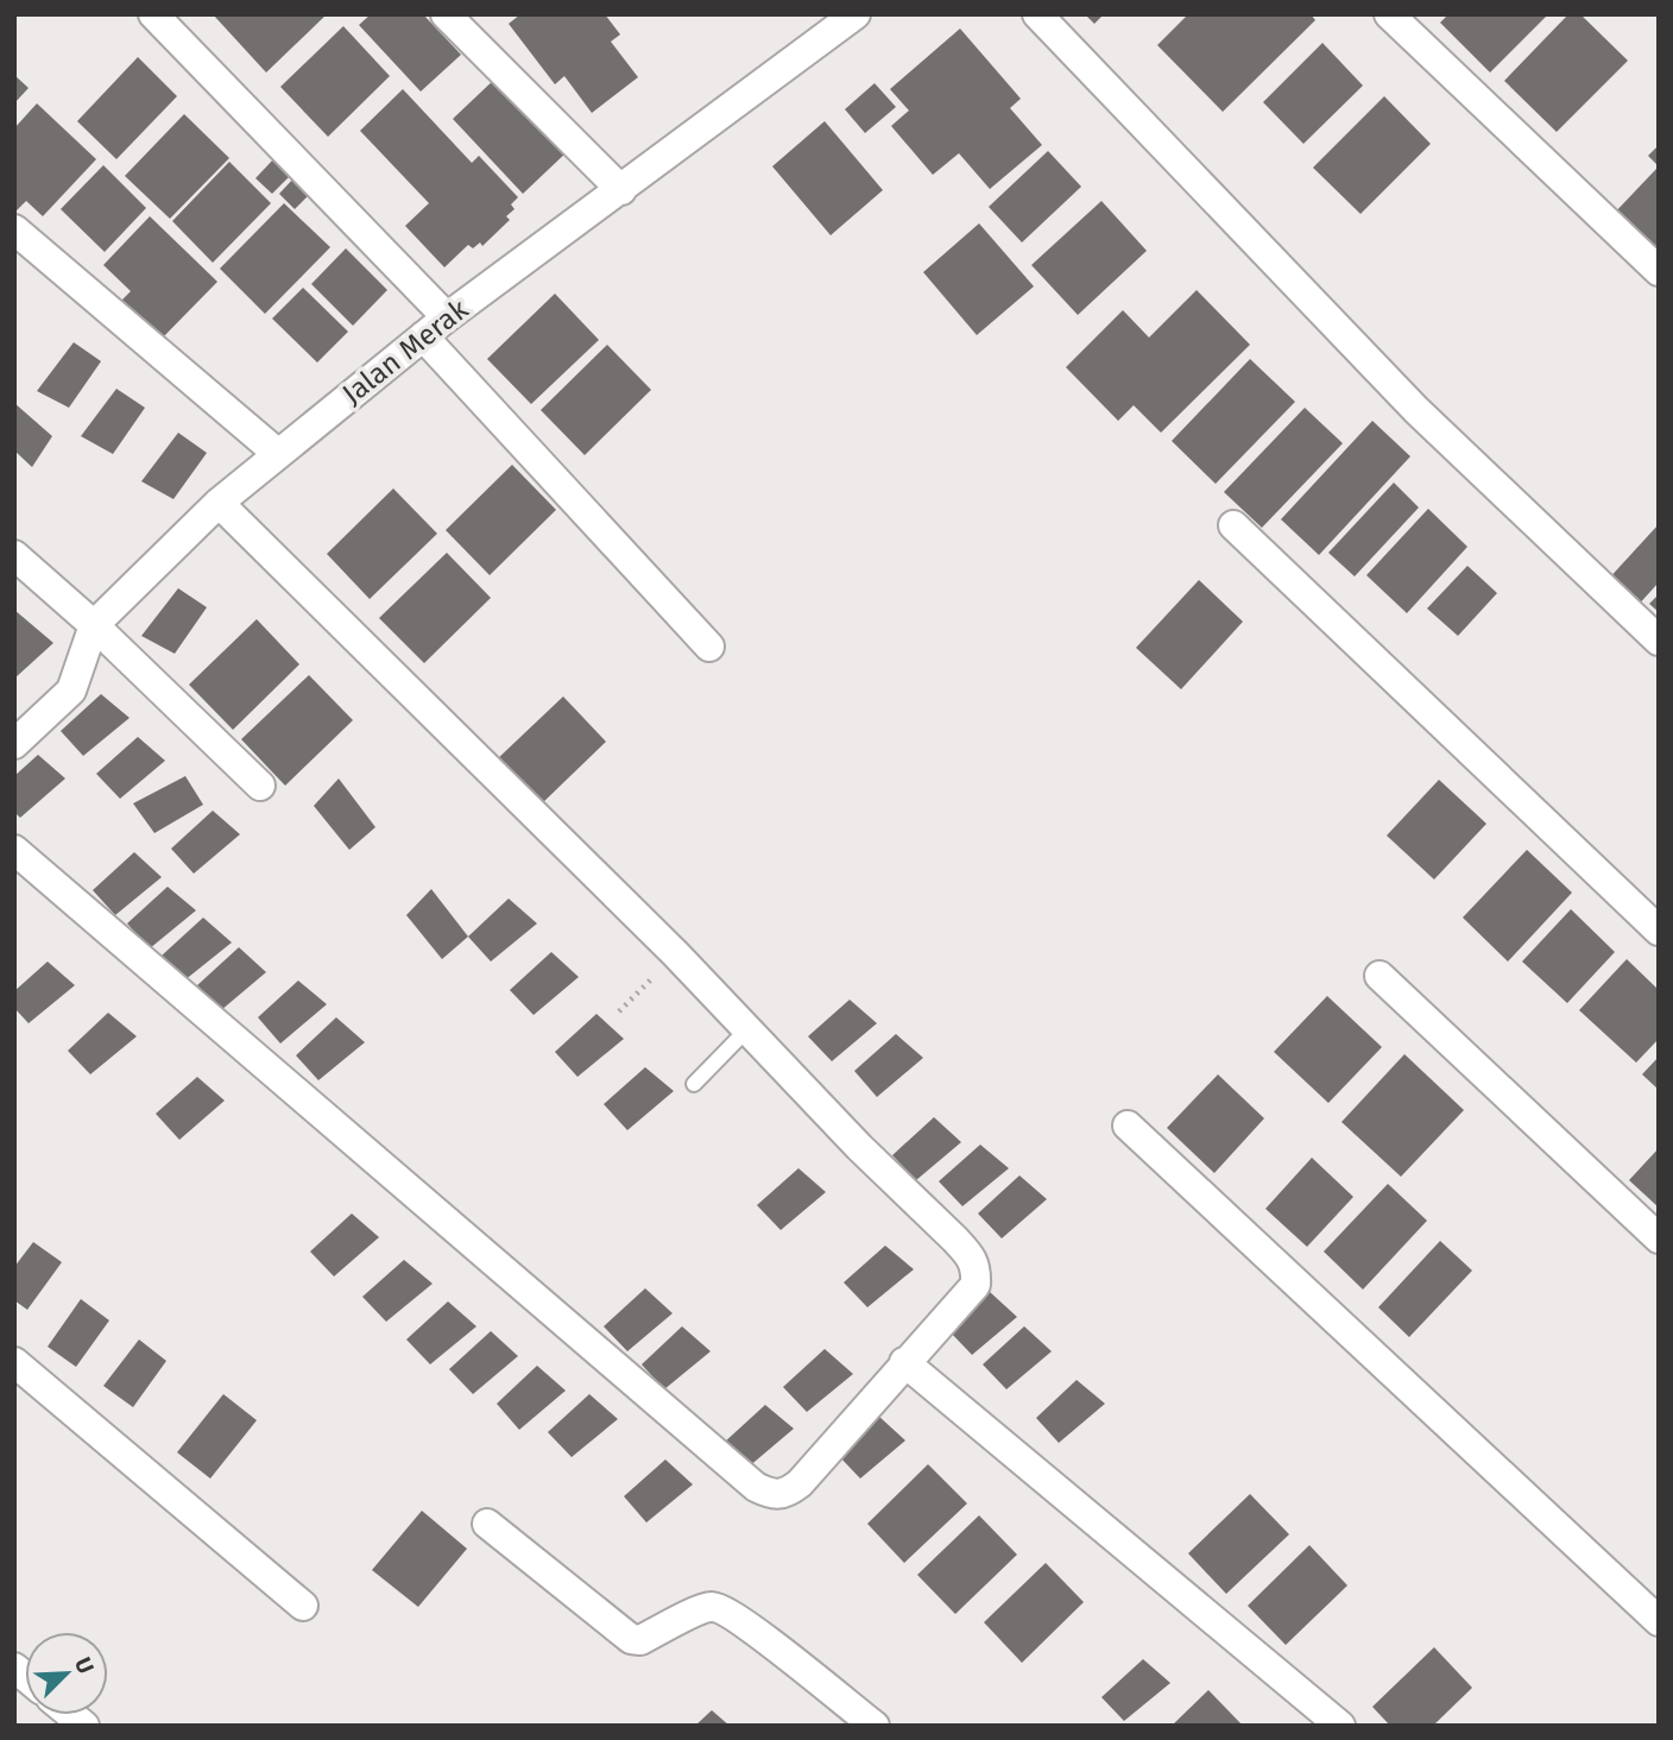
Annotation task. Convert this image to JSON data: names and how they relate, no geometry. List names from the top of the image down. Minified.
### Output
{"streets":{"street":["Jalan Merak"]},"north":"top right"}
